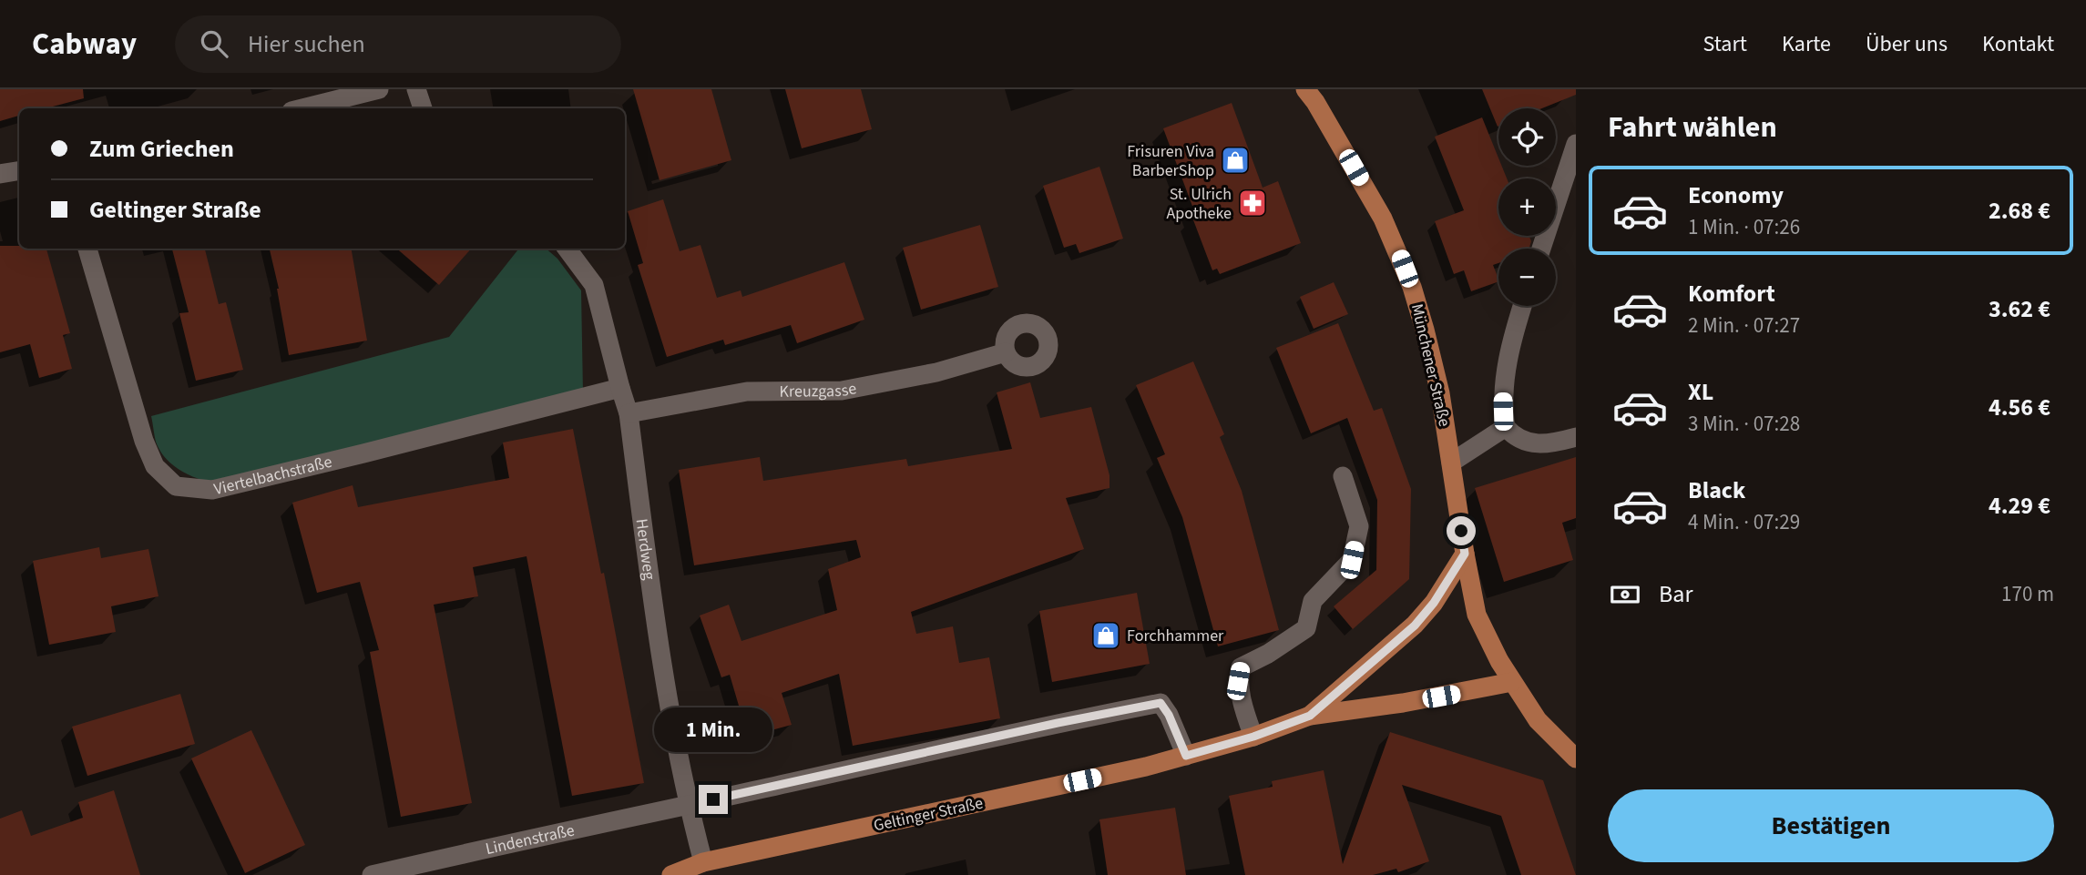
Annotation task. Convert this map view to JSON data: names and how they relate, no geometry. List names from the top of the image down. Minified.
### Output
{"streets":{"main road":["Münchener Straße","Geltinger Straße"],"street":["Kreuzgasse","Viertelbachstraße","Herdweg","Lindenstraße"]},"crossings":[["Münchener Straße","Geltinger Straße"],["Kreuzgasse","Herdweg"],["Viertelbachstraße","Herdweg"],["Herdweg","Geltinger Straße"],["Herdweg","Lindenstraße"]],"places":{"shop":["Frisuren Viva BarberShop","Forchhammer"],"pharmacy":["St. Ulrich Apotheke"]},"page":{"header":"Cabway","search":"Hier suchen","nav":["Start","Karte","Über uns","Kontakt"],"heading":"Fahrt wählen","map_buttons":["+","−"],"banner":["Zum Griechen","Geltinger Straße"],"list":[{"name":"Economy","note":"1 Min. · 07:26","value":"2.68 €"},{"name":"Komfort","note":"2 Min. · 07:27","value":"3.62 €"},{"name":"XL","note":"3 Min. · 07:28","value":"4.56 €"},{"name":"Black","note":"4 Min. · 07:29","value":"4.29 €"}],"pay":["Bar","170 m"],"bubble":"1 Min.","buttons":"Bestätigen"}}
